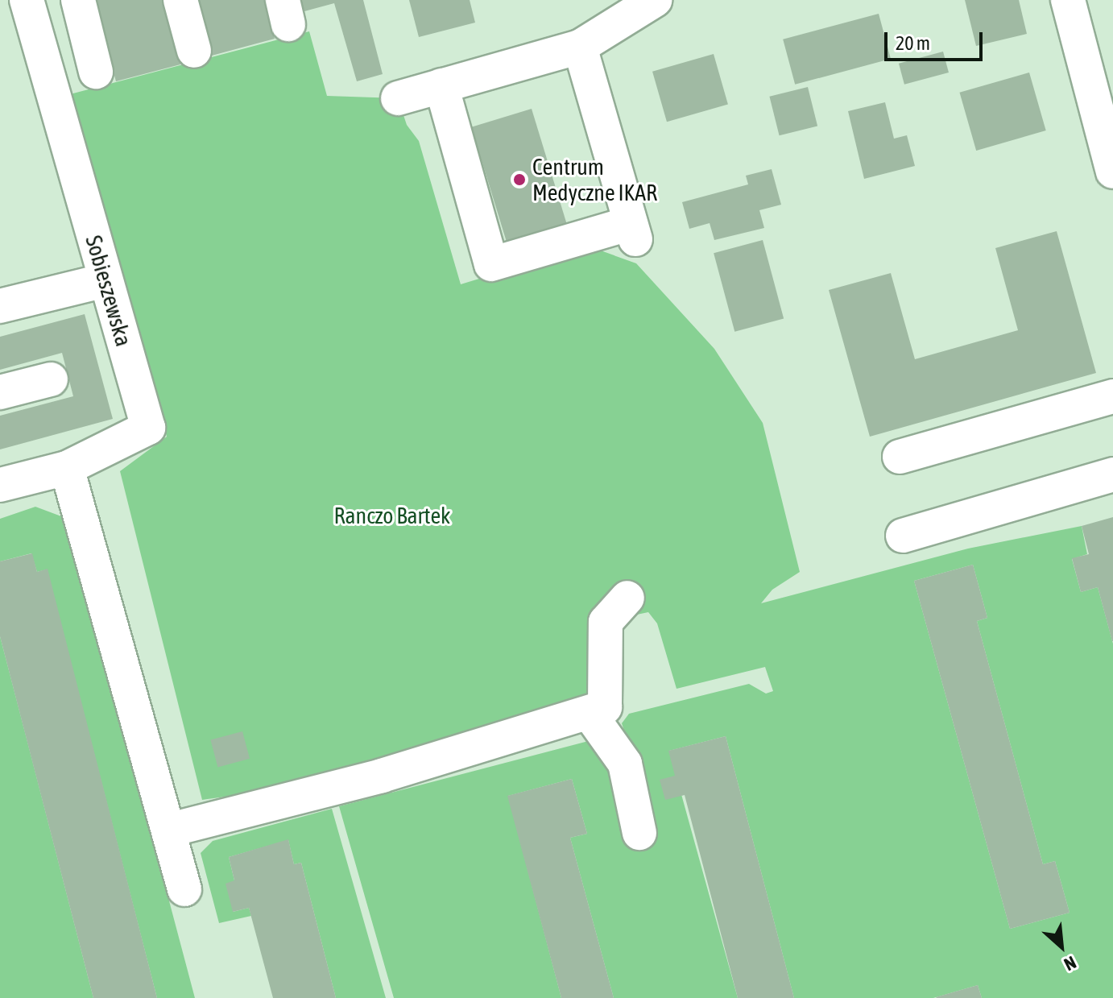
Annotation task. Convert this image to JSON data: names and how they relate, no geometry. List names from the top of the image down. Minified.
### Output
{"streets":{"street":["Sobieszewska"]},"parks":["Ranczo Bartek"],"places":["Centrum Medyczne IKAR"],"scale_bar":"20 m","north":"bottom right"}
